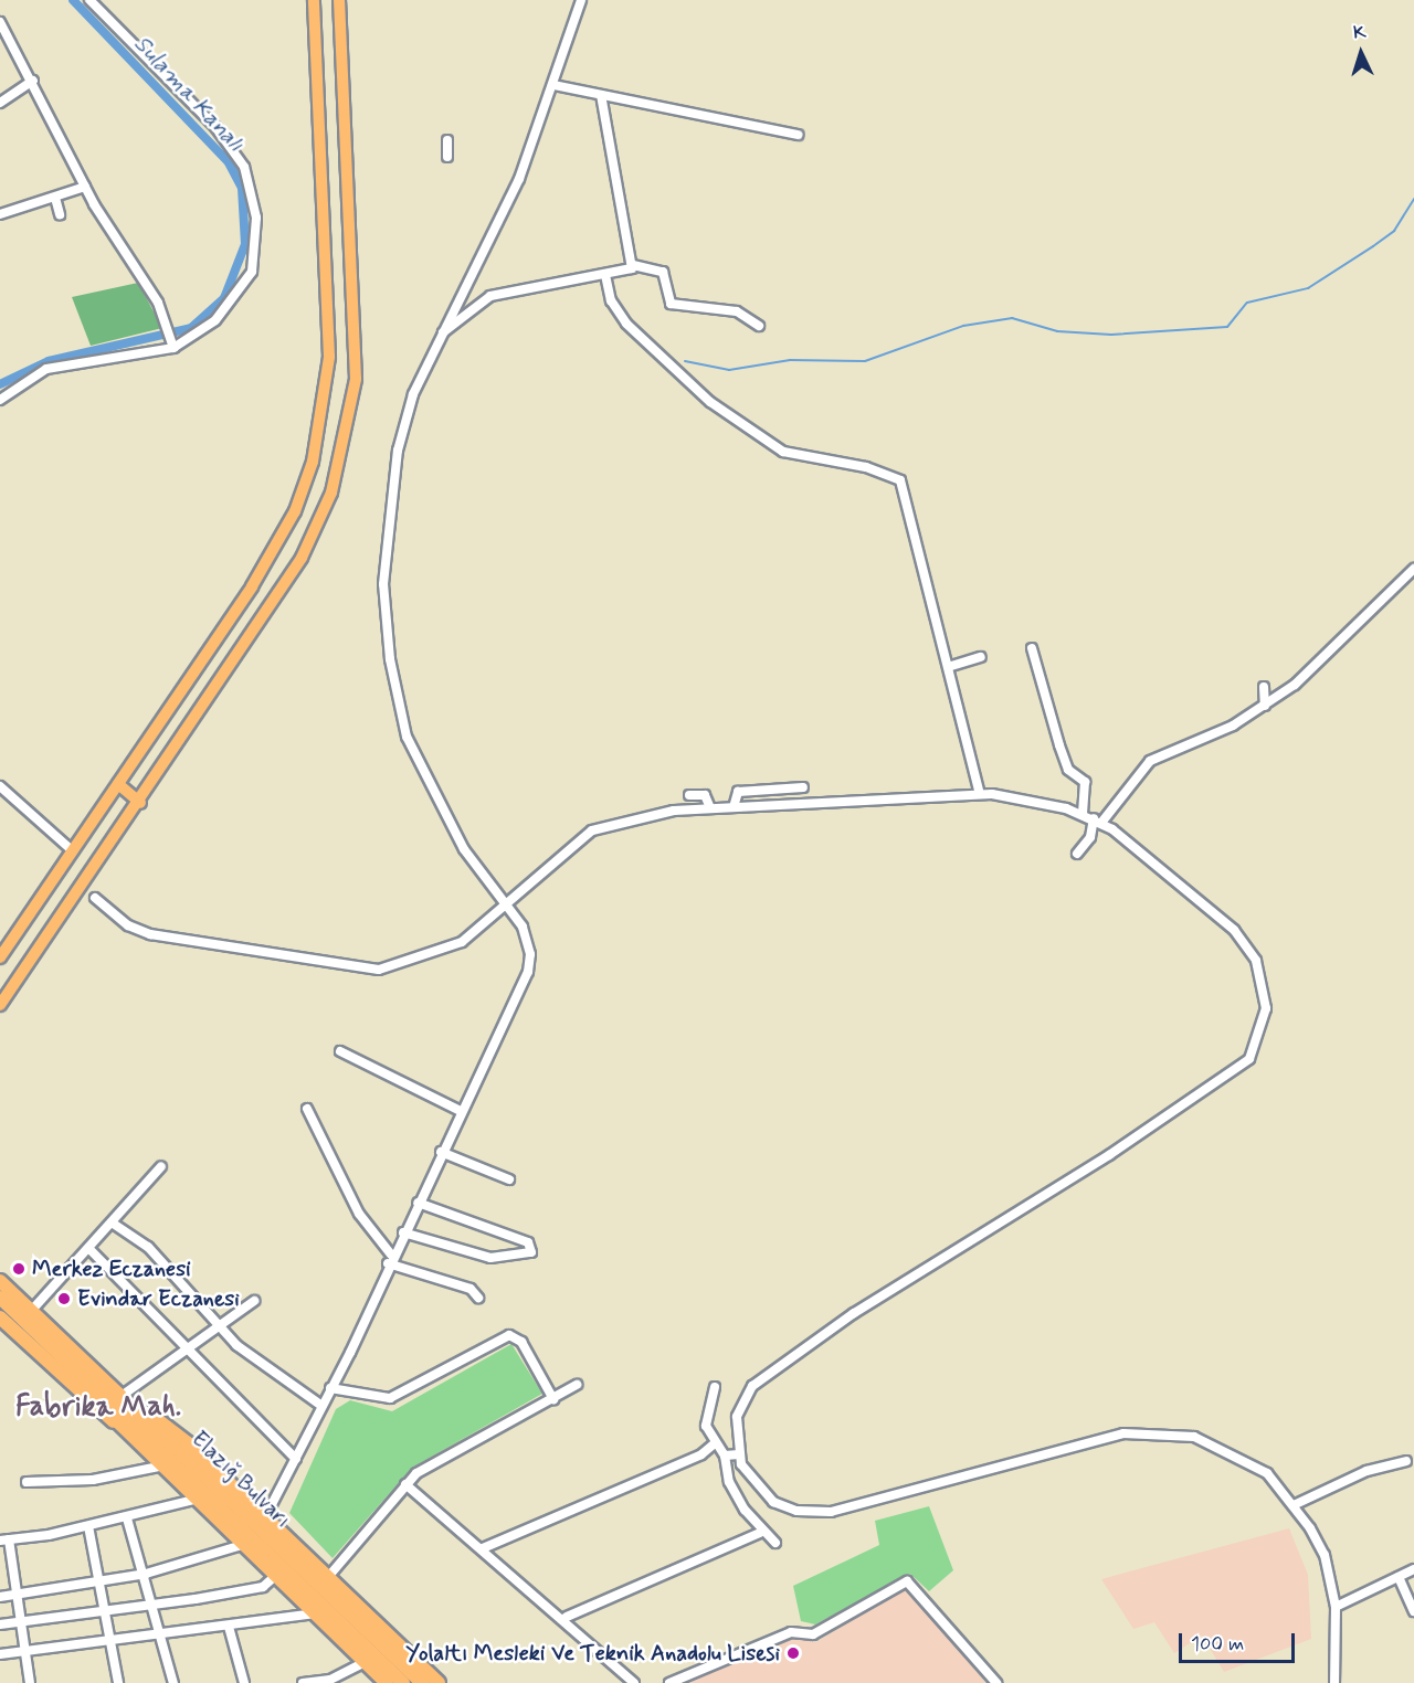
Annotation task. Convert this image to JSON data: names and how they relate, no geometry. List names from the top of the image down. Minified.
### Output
{"streets":{"highway":["Elazığ Bulvarı"]},"districts":["Fabrika Mah."],"water":["Sulama Kanalı"],"places":["Merkez Eczanesi","Evindar Eczanesi","Yolaltı Mesleki Ve Teknik Anadolu Lisesi"],"scale_bar":"100 m","north":"top"}
